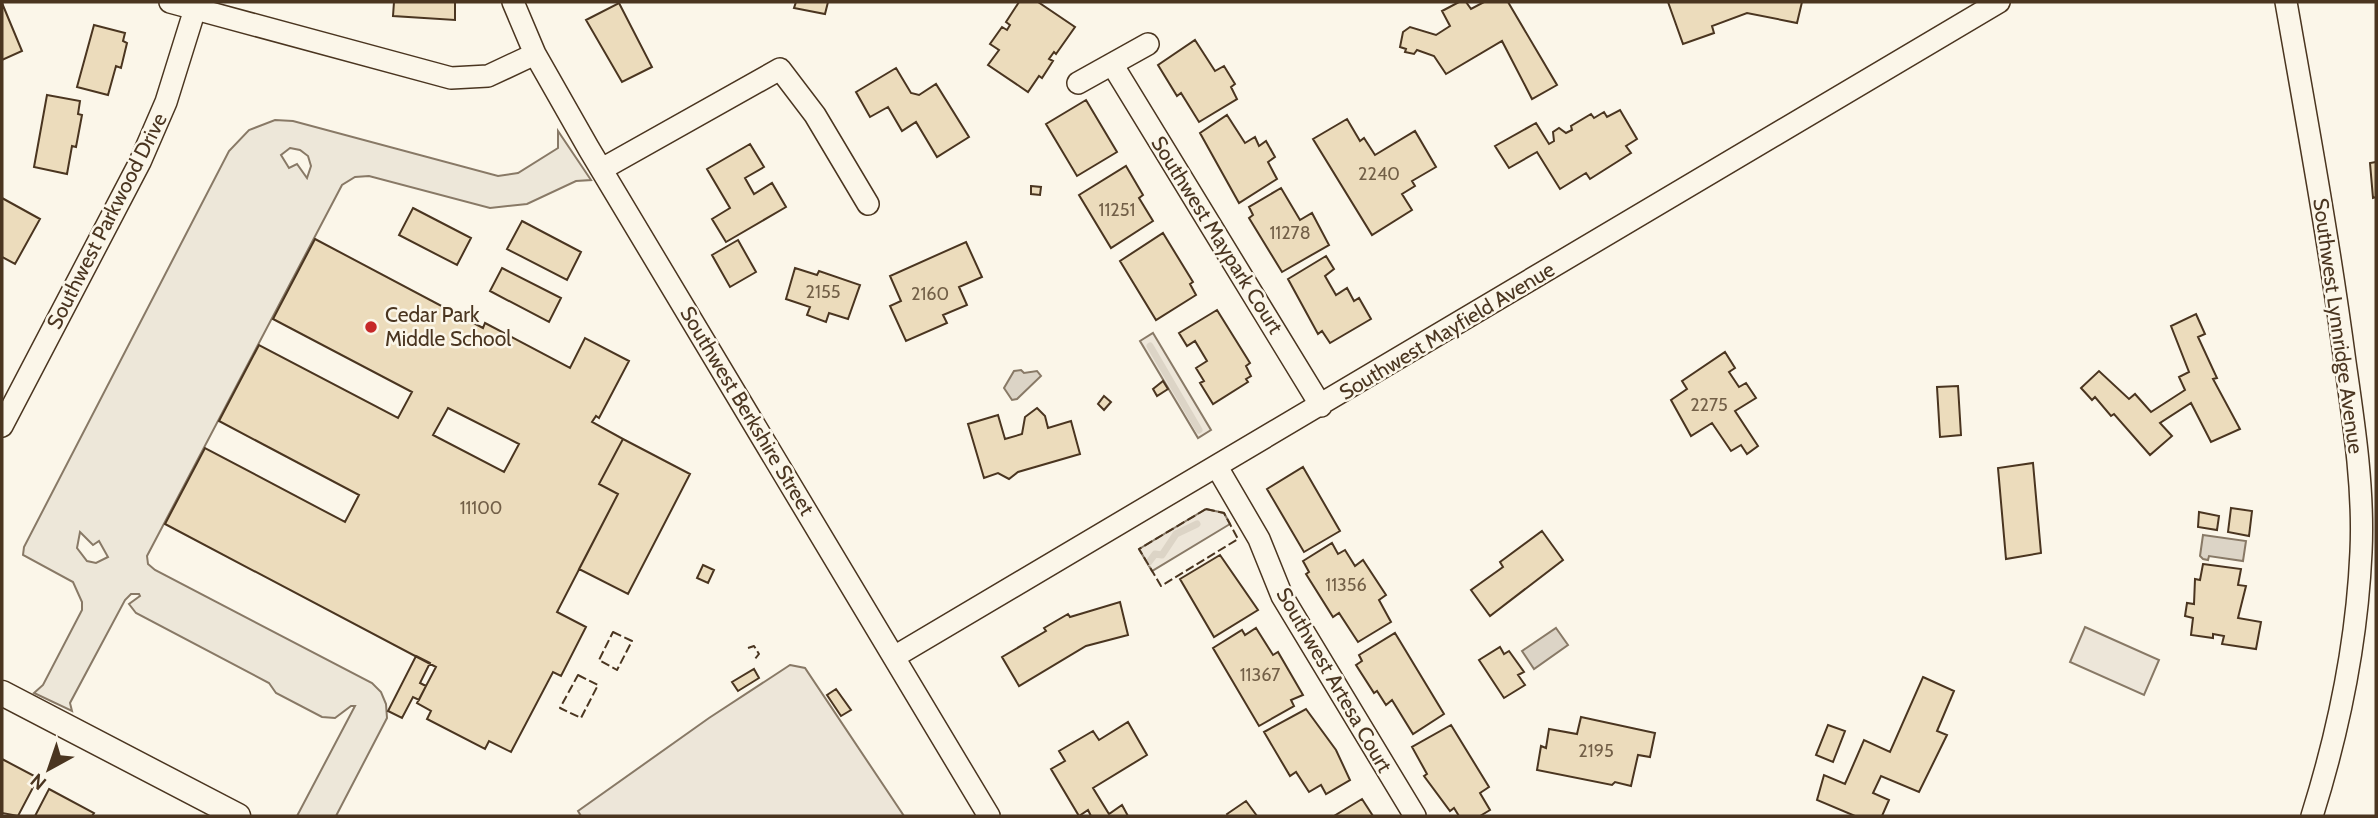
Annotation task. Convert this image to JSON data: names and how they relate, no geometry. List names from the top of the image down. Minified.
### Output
{"streets":{"street":["Southwest Parkwood Drive","Southwest Maypark Court","Southwest Lynnridge Avenue","Southwest Mayfield Avenue","Southwest Berkshire Street","Southwest Artesa Court"]},"crossings":[["Southwest Maypark Court","Southwest Mayfield Avenue"],["Southwest Mayfield Avenue","Southwest Berkshire Street"],["Southwest Mayfield Avenue","Southwest Artesa Court"]],"places":["Cedar Park Middle School"],"house_numbers":["2240","11251","11278","2155","2160","2275","11100","11356","11367","2195"],"north":"bottom left"}
